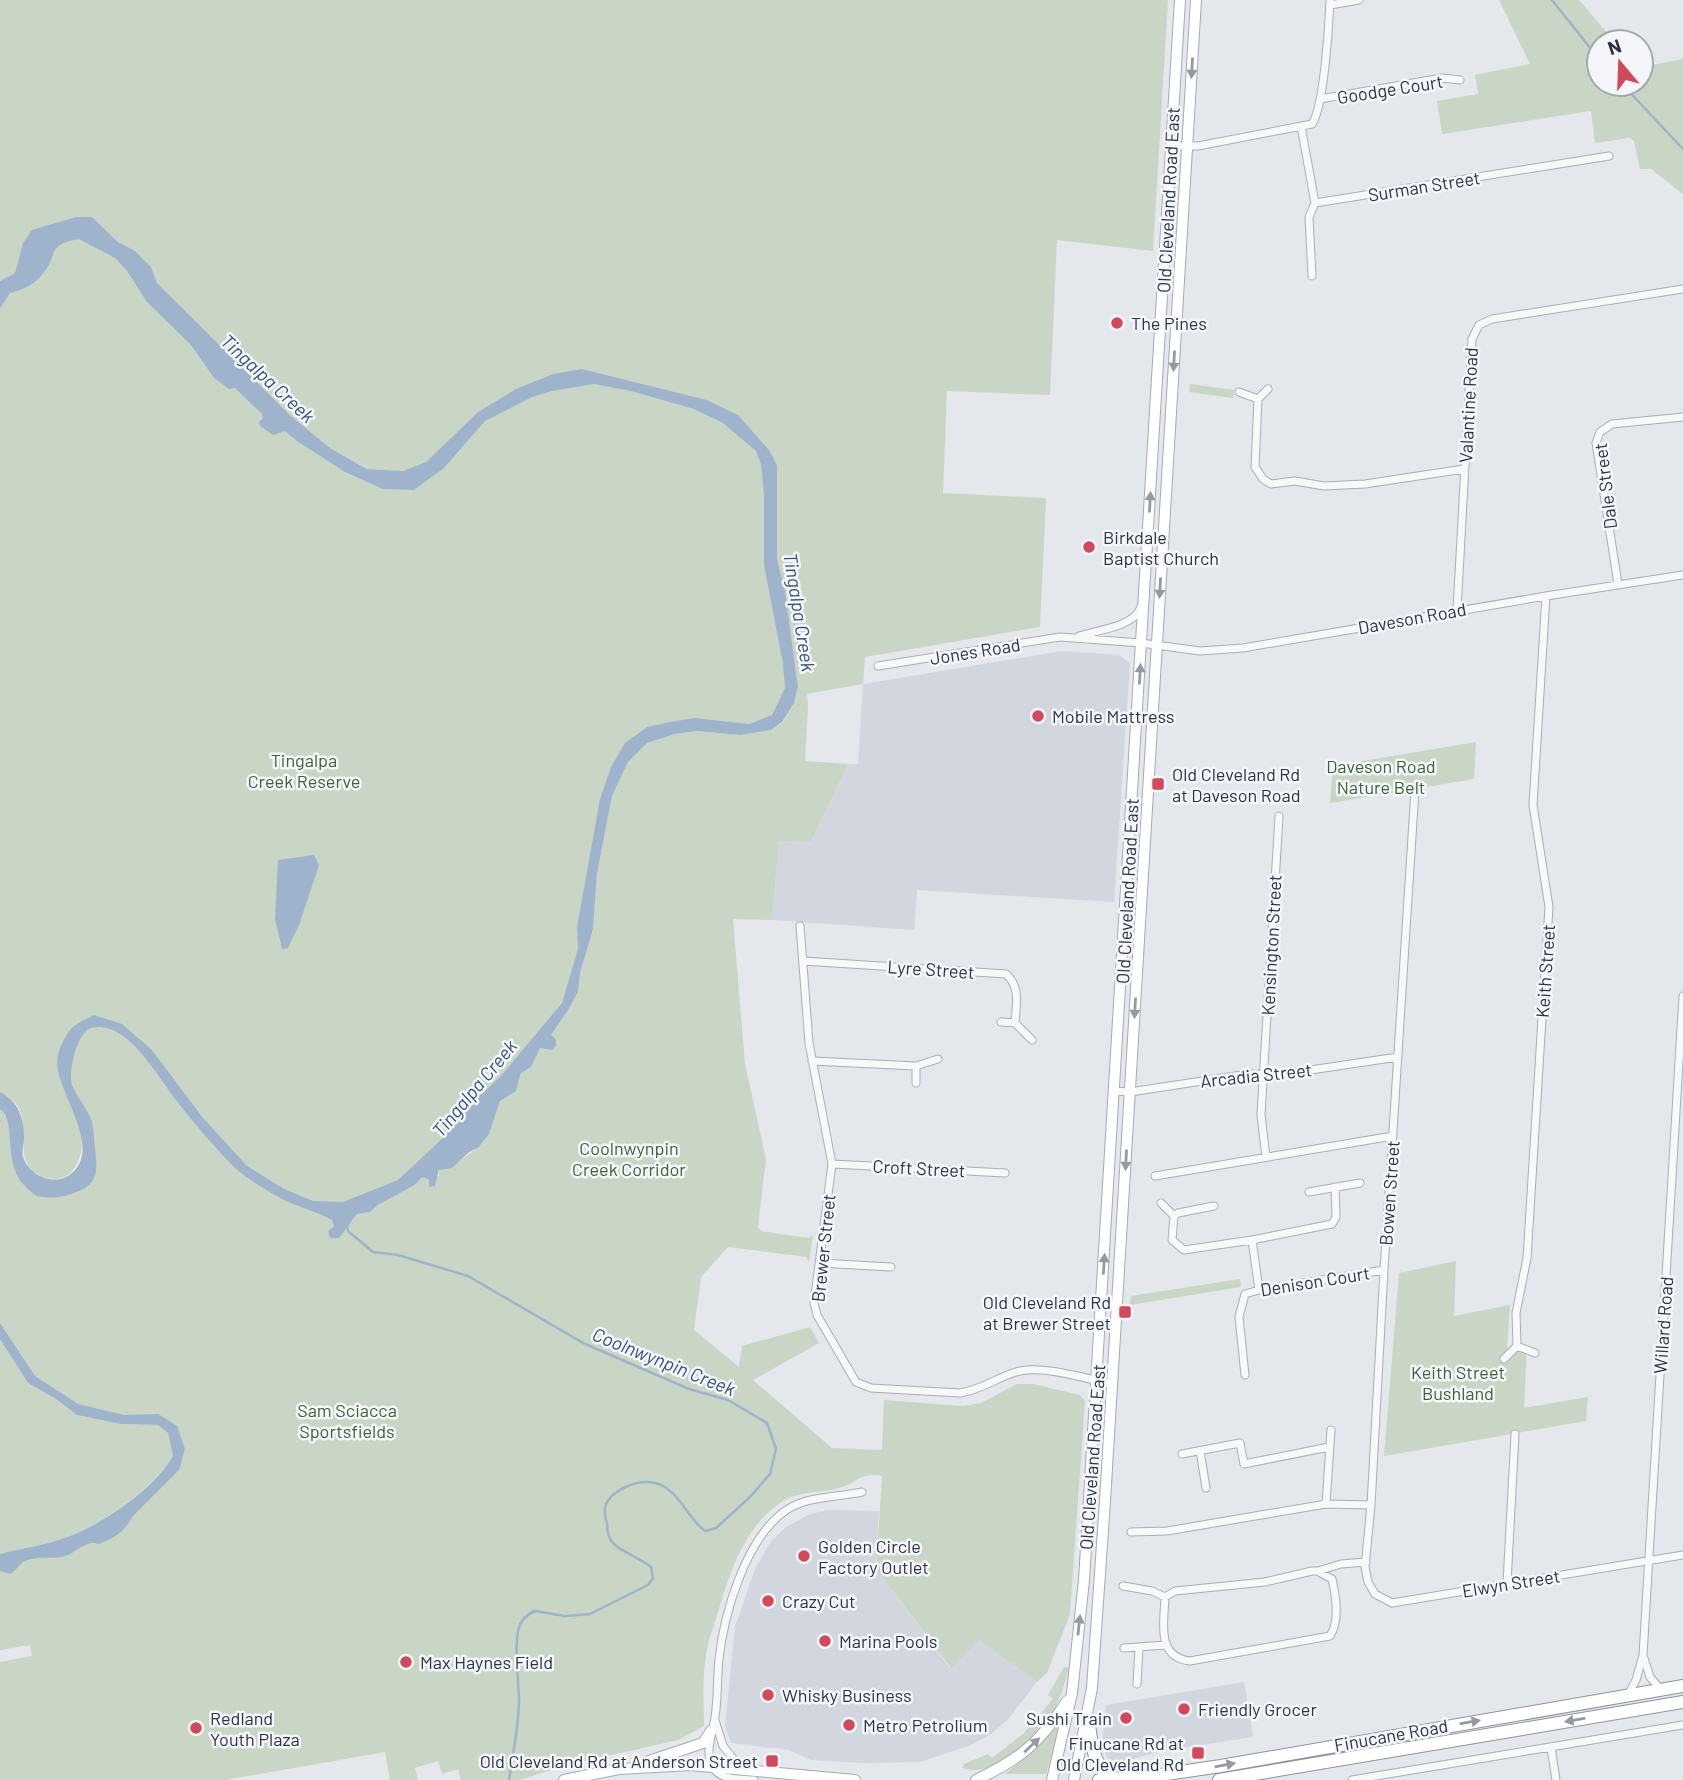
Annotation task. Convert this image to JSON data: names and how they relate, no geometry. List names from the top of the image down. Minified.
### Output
{"streets":{"highway":["Finucane Road"],"main road":["Old Cleveland Road East"],"street":["Goodge Court","Surman Street","Valantine Road","Dale Street","Daveson Road","Jones Road","Kensington Street","Lyre Street","Keith Street","Arcadia Street","Croft Street","Bowen Street","Brewer Street","Denison Court","Willard Road","Elwyn Street"]},"crossings":[["Old Cleveland Road East","Daveson Road"],["Old Cleveland Road East","Jones Road"],["Old Cleveland Road East","Arcadia Street"],["Old Cleveland Road East","Brewer Street"],["Valantine Road","Daveson Road"],["Dale Street","Daveson Road"],["Daveson Road","Jones Road"],["Daveson Road","Keith Street"],["Kensington Street","Arcadia Street"],["Lyre Street","Brewer Street"],["Arcadia Street","Bowen Street"],["Croft Street","Brewer Street"],["Bowen Street","Denison Court"],["Bowen Street","Elwyn Street"],["Willard Road","Elwyn Street"],["Willard Road","Finucane Road"]],"water":["Tingalpa Creek","Coolnwynpin Creek"],"parks":["Tingalpa Creek Reserve","Daveson Road Nature Belt","Coolnwynpin Creek Corridor","Keith Street Bushland","Sam Sciacca Sportsfields"],"places":{"other":["The Pines","Birkdale Baptist Church","Mobile Mattress","Golden Circle Factory Outlet","Crazy Cut","Marina Pools","Max Haynes Field","Whisky Business","Friendly Grocer","Sushi Train","Metro Petrolium","Redland Youth Plaza"],"transit":["Old Cleveland Rd at Daveson Road","Old Cleveland Rd at Brewer Street","Finucane Rd at Old Cleveland Rd","Old Cleveland Rd at Anderson Street"]},"north":"top"}
